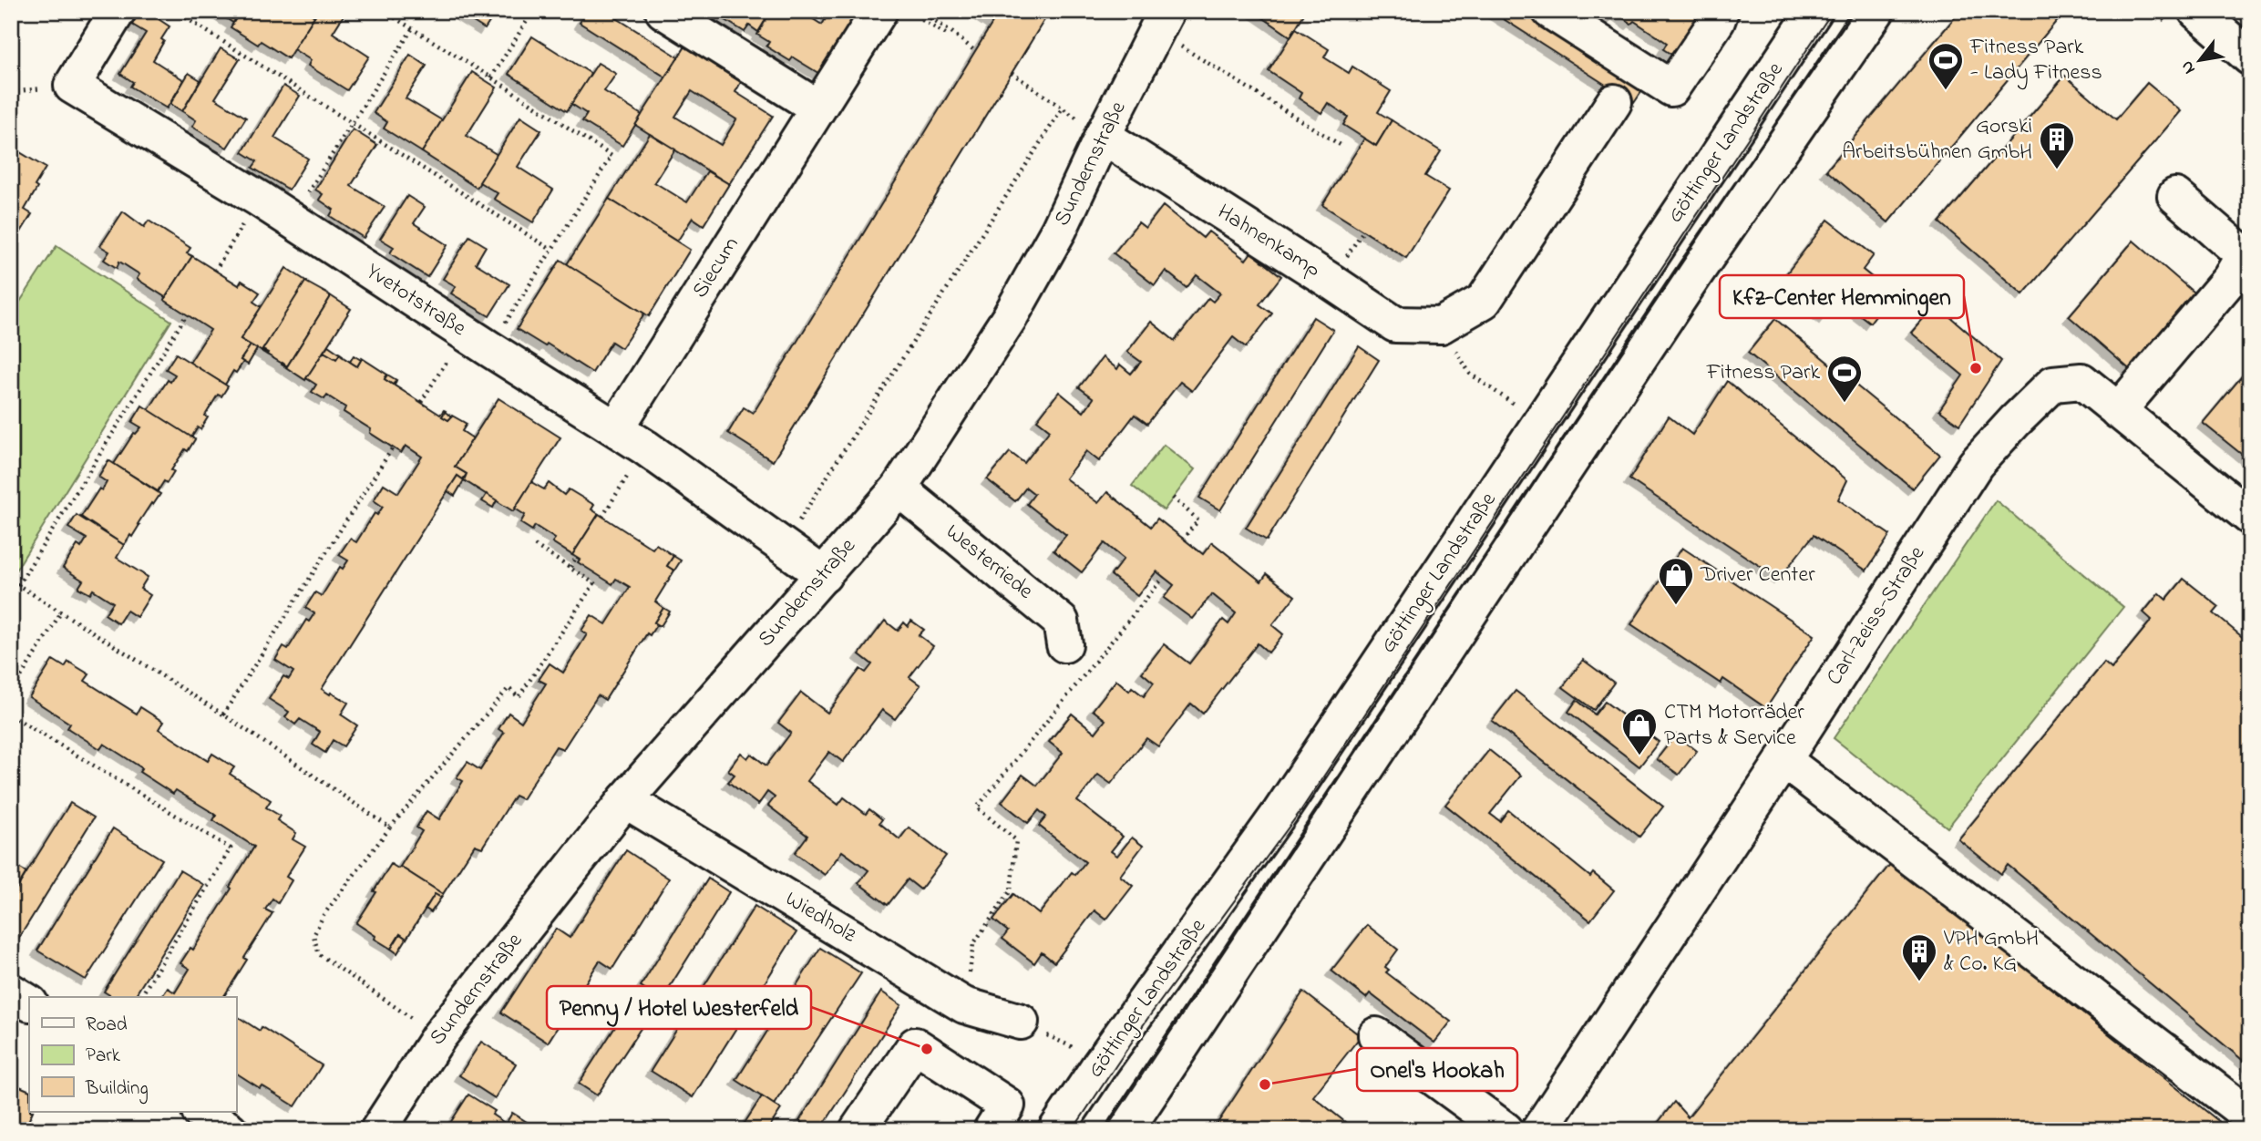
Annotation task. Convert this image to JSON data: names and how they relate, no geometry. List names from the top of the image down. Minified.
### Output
{"streets":{"street":["Göttinger Landstraße","Sundernstraße","Hahnenkamp","Siecum","Yvetotstraße","Westerriede","Carl-Zeiss-Straße","Wiedholz"]},"crossings":[["Sundernstraße","Hahnenkamp"],["Sundernstraße","Yvetotstraße"],["Sundernstraße","Westerriede"],["Sundernstraße","Wiedholz"],["Siecum","Yvetotstraße"]],"places":{"sports":["Fitness Park - Lady Fitness","Fitness Park"],"building":["Gorski Arbeitsbühnen GmbH","VPH GmbH & Co. KG"],"other":["Kfz-Center Hemmingen","Penny / Hotel Westerfeld","Onel's Hookah"],"shop":["Driver Center","CTM Motorräder Parts & Service"]},"legend":["Road","Park","Building"],"north":"bottom left"}
